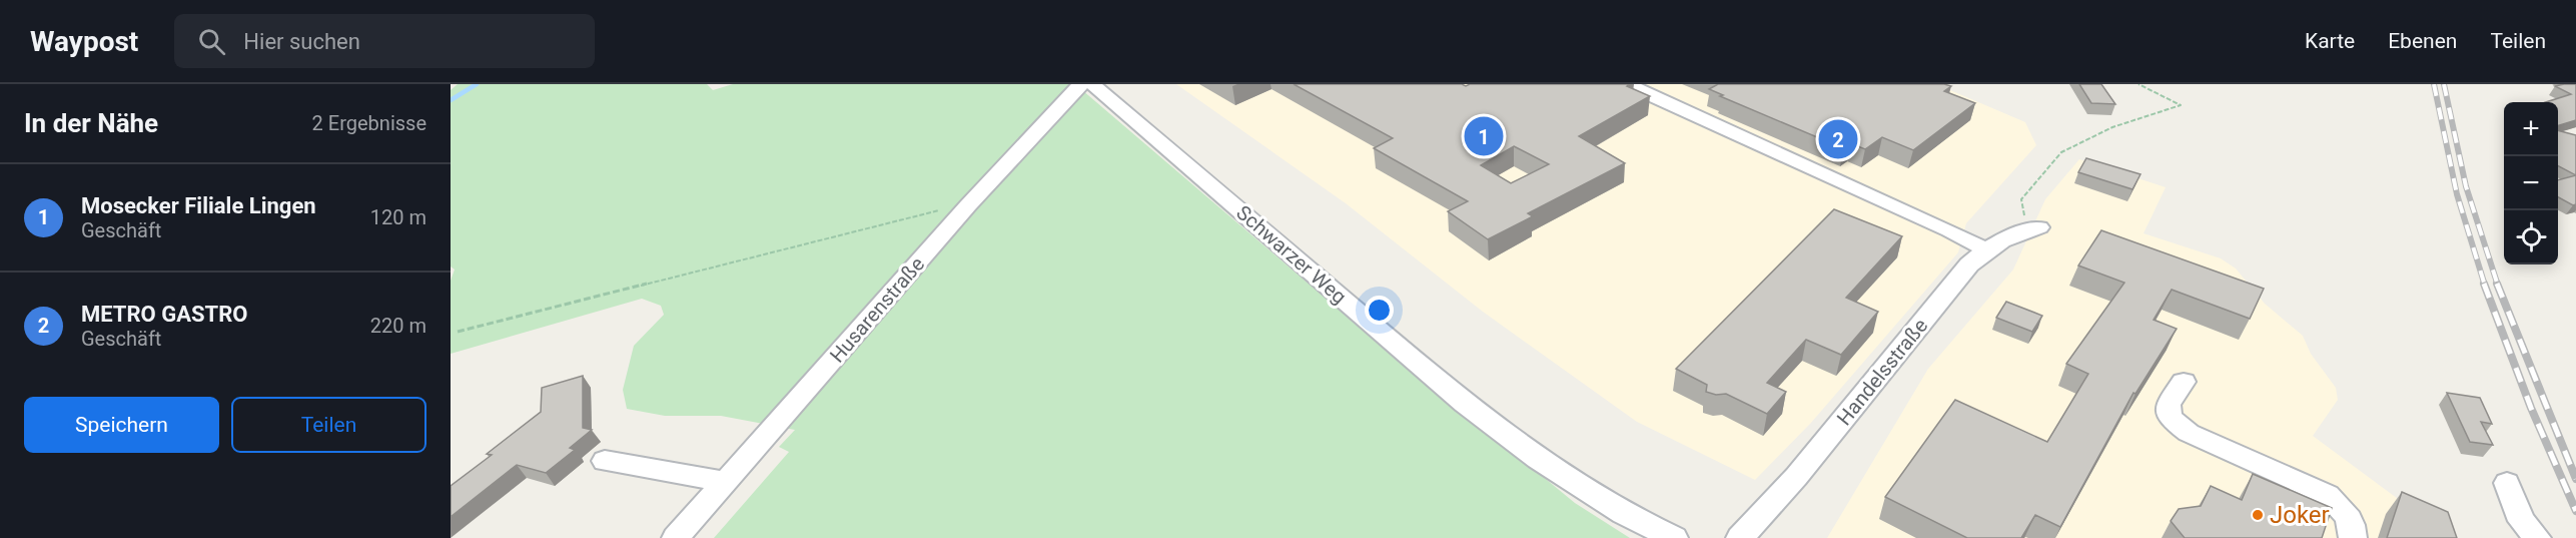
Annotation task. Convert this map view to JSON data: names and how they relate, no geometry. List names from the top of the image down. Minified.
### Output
{"streets":{"street":["Schwarzer Weg","Husarenstraße","Handelsstraße"]},"places":["Joker"],"page":{"header":"Waypost","search":"Hier suchen","nav":["Karte","Ebenen","Teilen"],"heading":["In der Nähe","2 Ergebnisse"],"map_buttons":["+","−"],"pins":["1","2"],"list":[{"mark":"1","name":"Mosecker Filiale Lingen","note":"Geschäft","value":"120 m"},{"mark":"2","name":"METRO GASTRO","note":"Geschäft","value":"220 m"}],"buttons":["Speichern","Teilen"]}}
